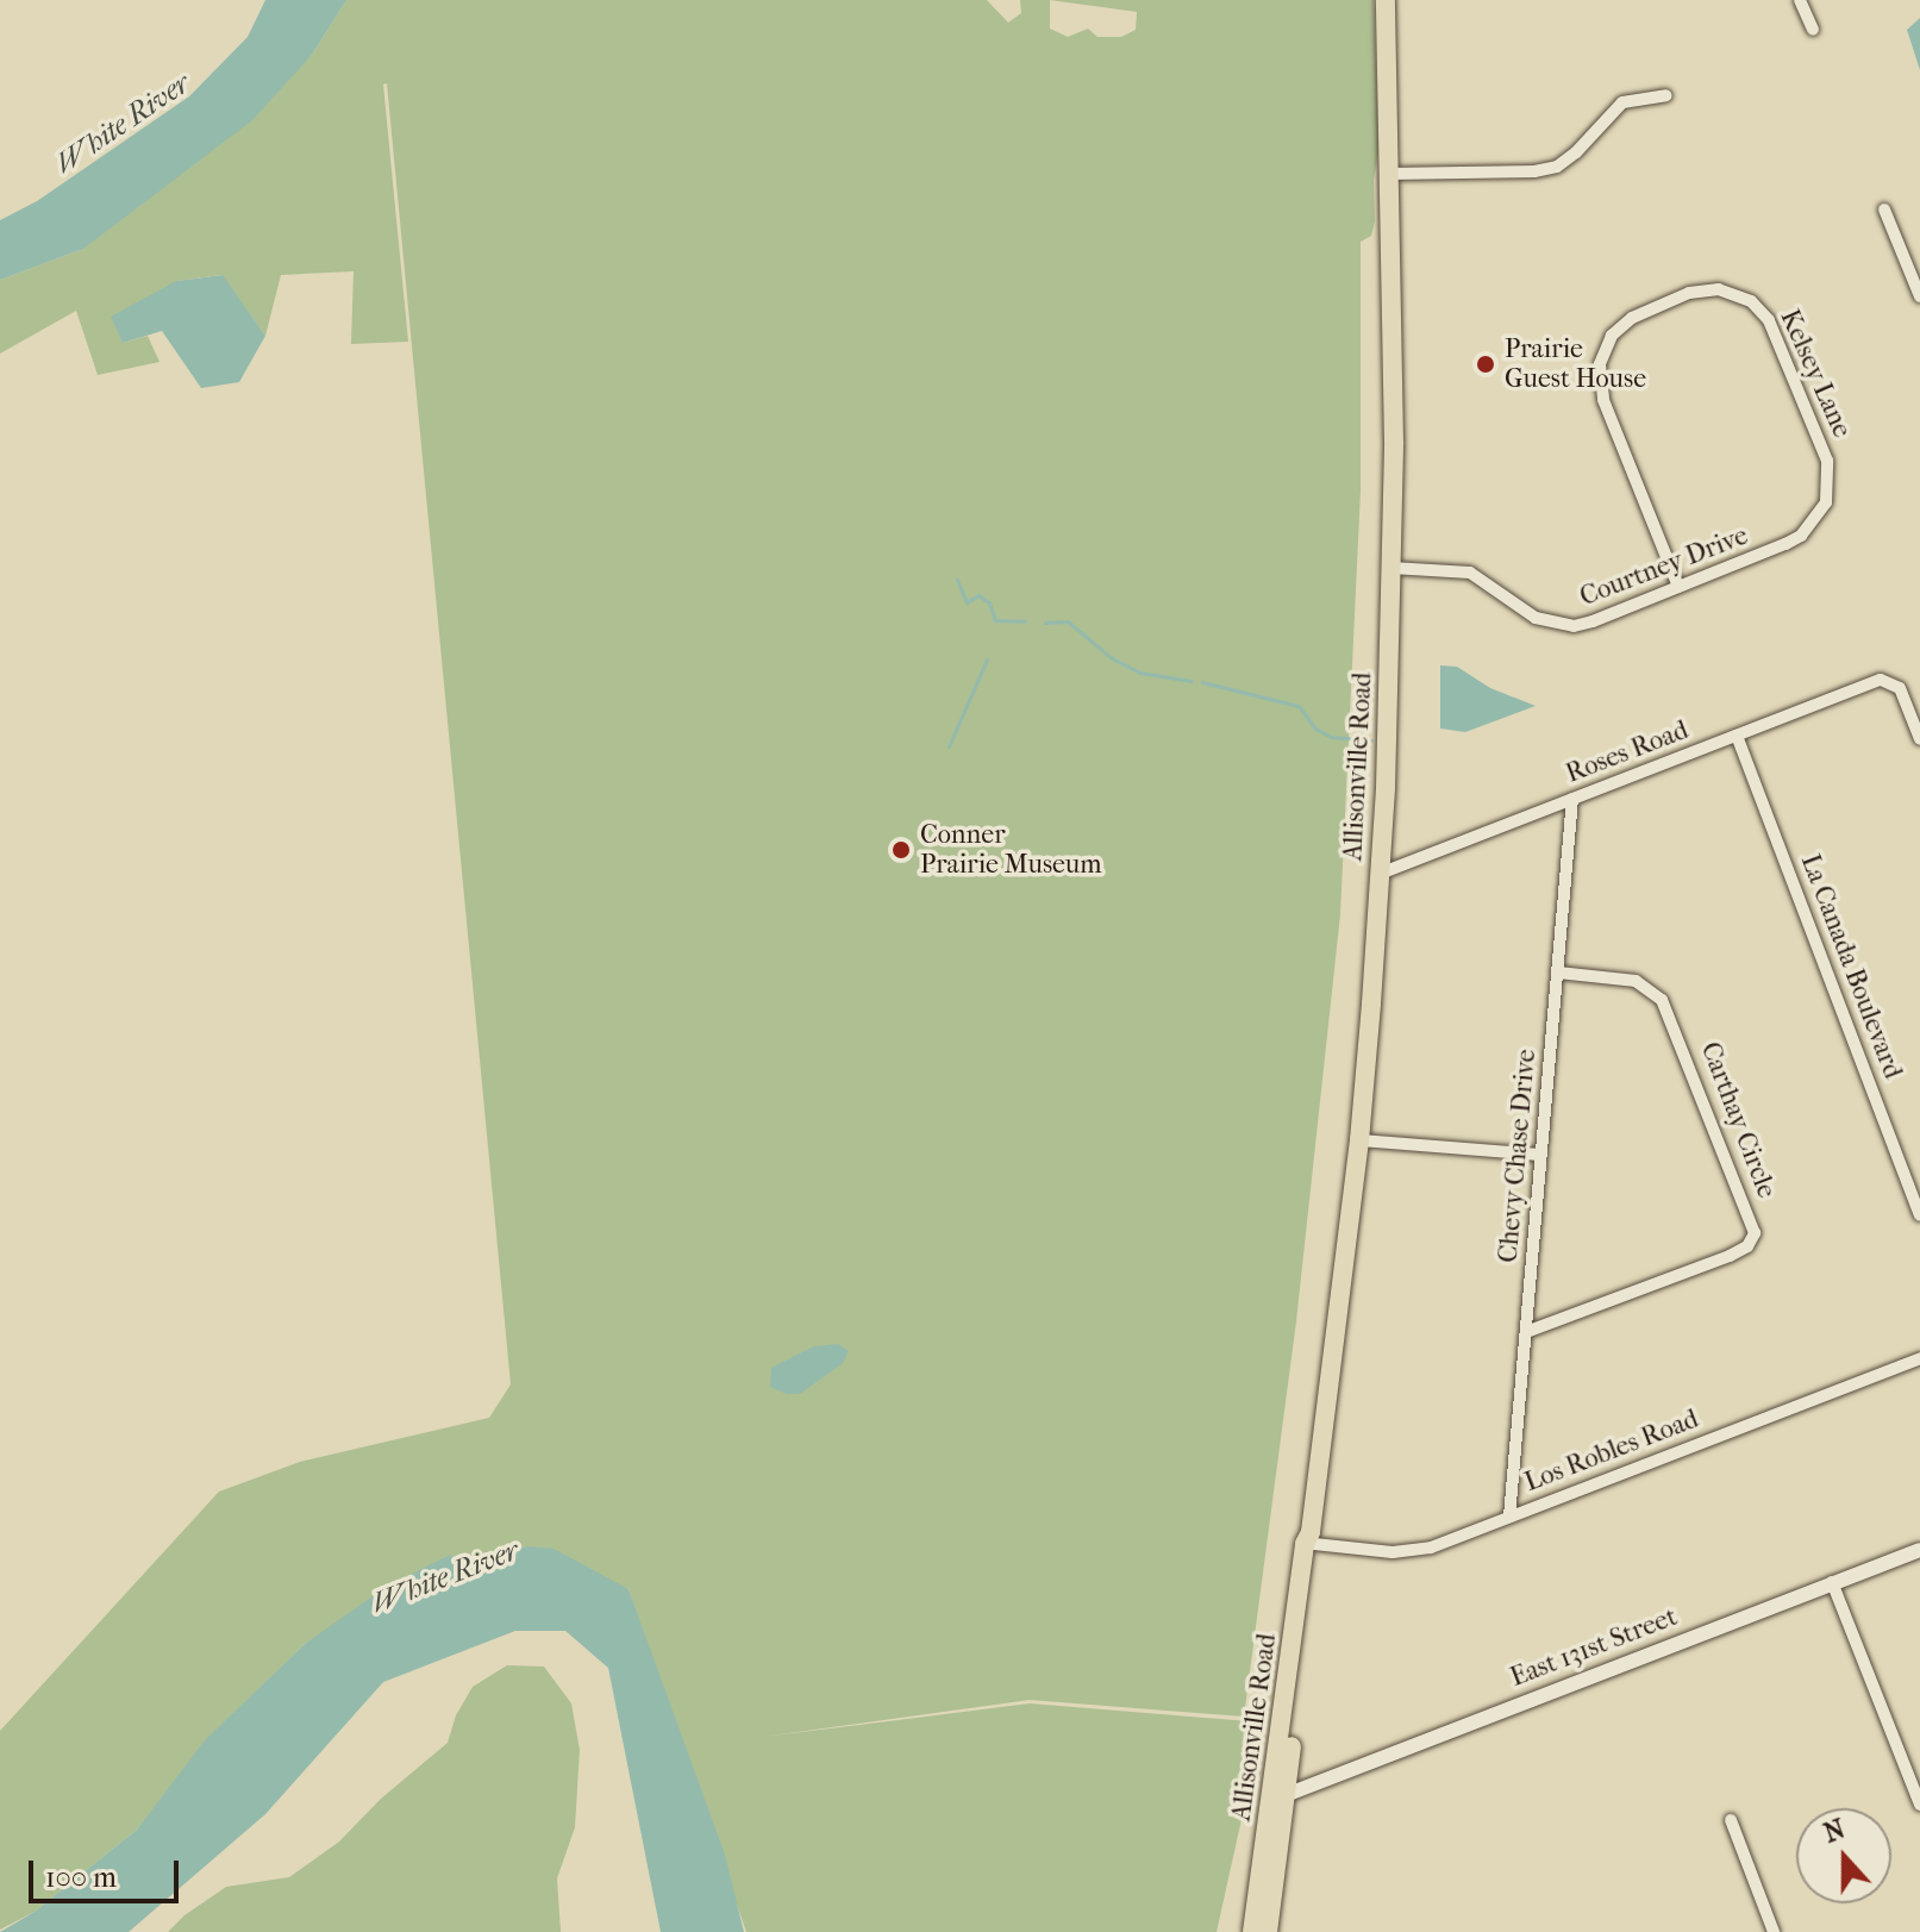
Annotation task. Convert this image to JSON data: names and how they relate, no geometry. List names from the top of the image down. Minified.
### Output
{"streets":{"main road":["Allisonville Road"],"street":["Kelsey Lane","Courtney Drive","Roses Road","La Canada Boulevard","Carthay Circle","Chevy Chase Drive","Los Robles Road","East 131st Street"]},"crossings":[["Kelsey Lane","Courtney Drive"],["Courtney Drive","Allisonville Road"],["Roses Road","Allisonville Road"],["Roses Road","La Canada Boulevard"],["Roses Road","Chevy Chase Drive"],["Allisonville Road","Los Robles Road"],["Allisonville Road","East 131st Street"],["Carthay Circle","Chevy Chase Drive"],["Chevy Chase Drive","Los Robles Road"]],"water":["White River"],"places":["Prairie Guest House","Conner Prairie Museum"],"scale_bar":"100 m","north":"top"}
